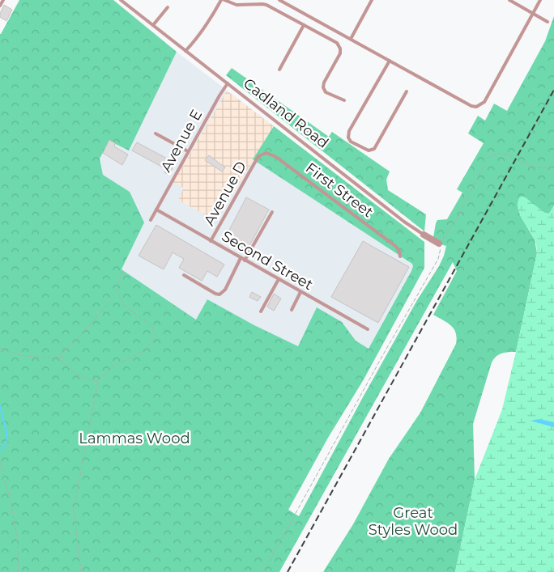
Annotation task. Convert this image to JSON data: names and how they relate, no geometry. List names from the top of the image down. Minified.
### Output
{"streets":{"street":["Cadland Road"],"lane":["Avenue E","First Street","Avenue D","Second Street"]},"crossings":[["Cadland Road","Avenue E"],["Avenue E","Second Street"],["First Street","Avenue D"],["Avenue D","Second Street"]],"parks":["Lammas Wood","Great Styles Wood"]}
